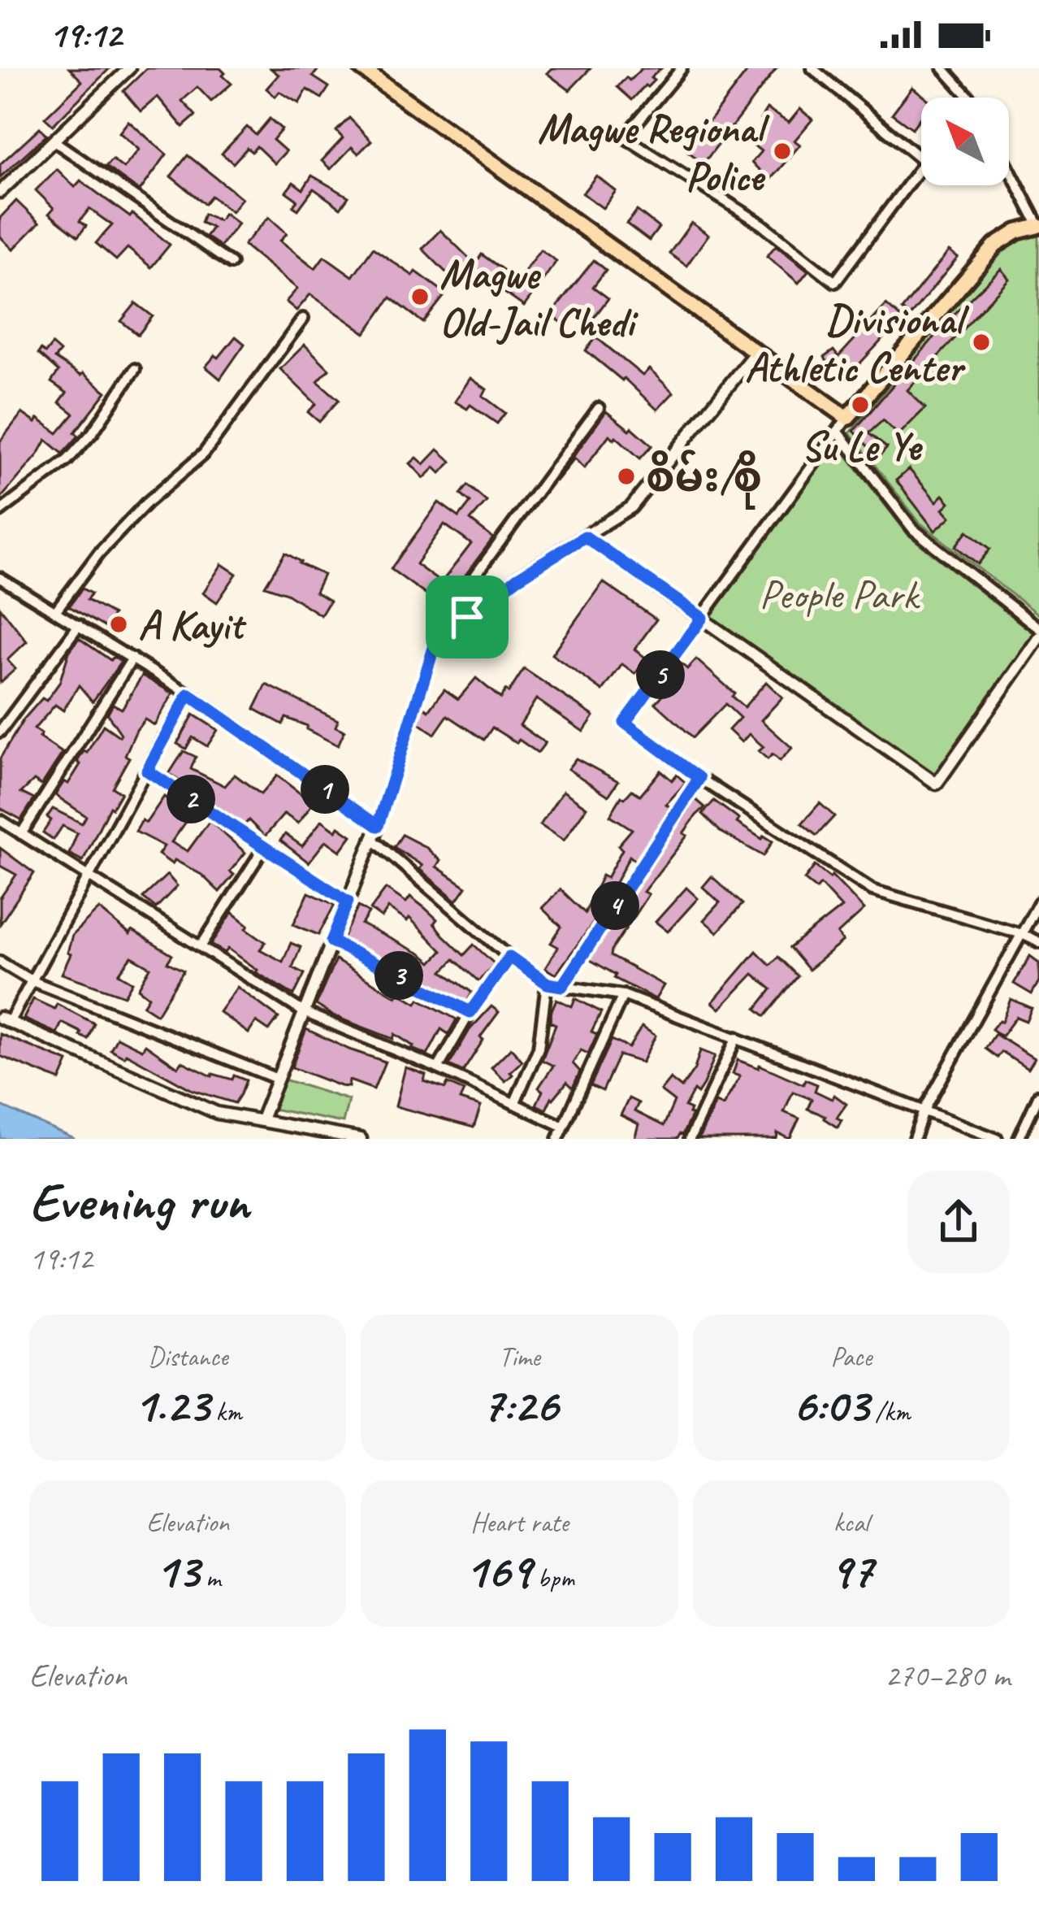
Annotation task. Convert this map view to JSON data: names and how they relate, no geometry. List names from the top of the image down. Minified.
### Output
{"parks":["People Park"],"places":["Magwe Regional Police","Magwe Old-Jail Chedi","Divisional Athletic Center","Su Le Ye","စိမ်း/စို","A Kayit"],"north":"top left","page":{"status":"19:12","pins":["5","1","2","4","3"],"heading":["Evening run","19:12"],"stats":[["Distance","1.23 km"],["Time","7:26"],["Pace","6:03 /km"],["Elevation","13 m"],["Heart rate","169 bpm"],["kcal","97"]],"chart":["Elevation","270–280 m"]}}
